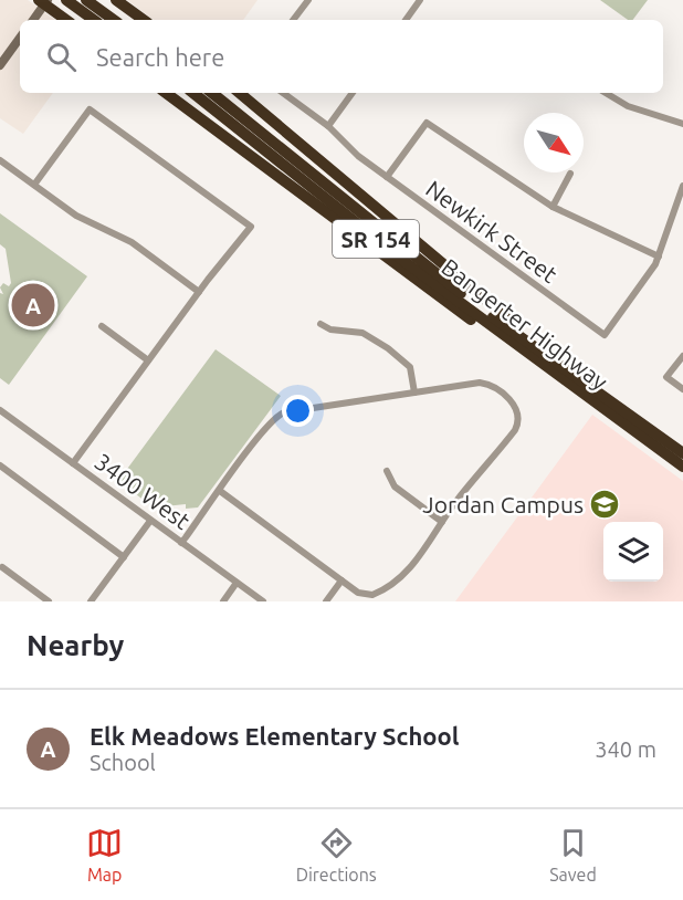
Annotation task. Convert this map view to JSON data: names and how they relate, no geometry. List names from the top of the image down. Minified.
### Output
{"streets":{"highway":["SR 154","Bangerter Highway"],"street":["Newkirk Street","3400 West"]},"places":{"school or university":["Jordan Campus"]},"north":"bottom right","page":{"search":"Search here","pins":"A","heading":"Nearby","list":[{"mark":"A","name":"Elk Meadows Elementary School","note":"School","value":"340 m"}],"nav":["Map","Directions","Saved"]}}
